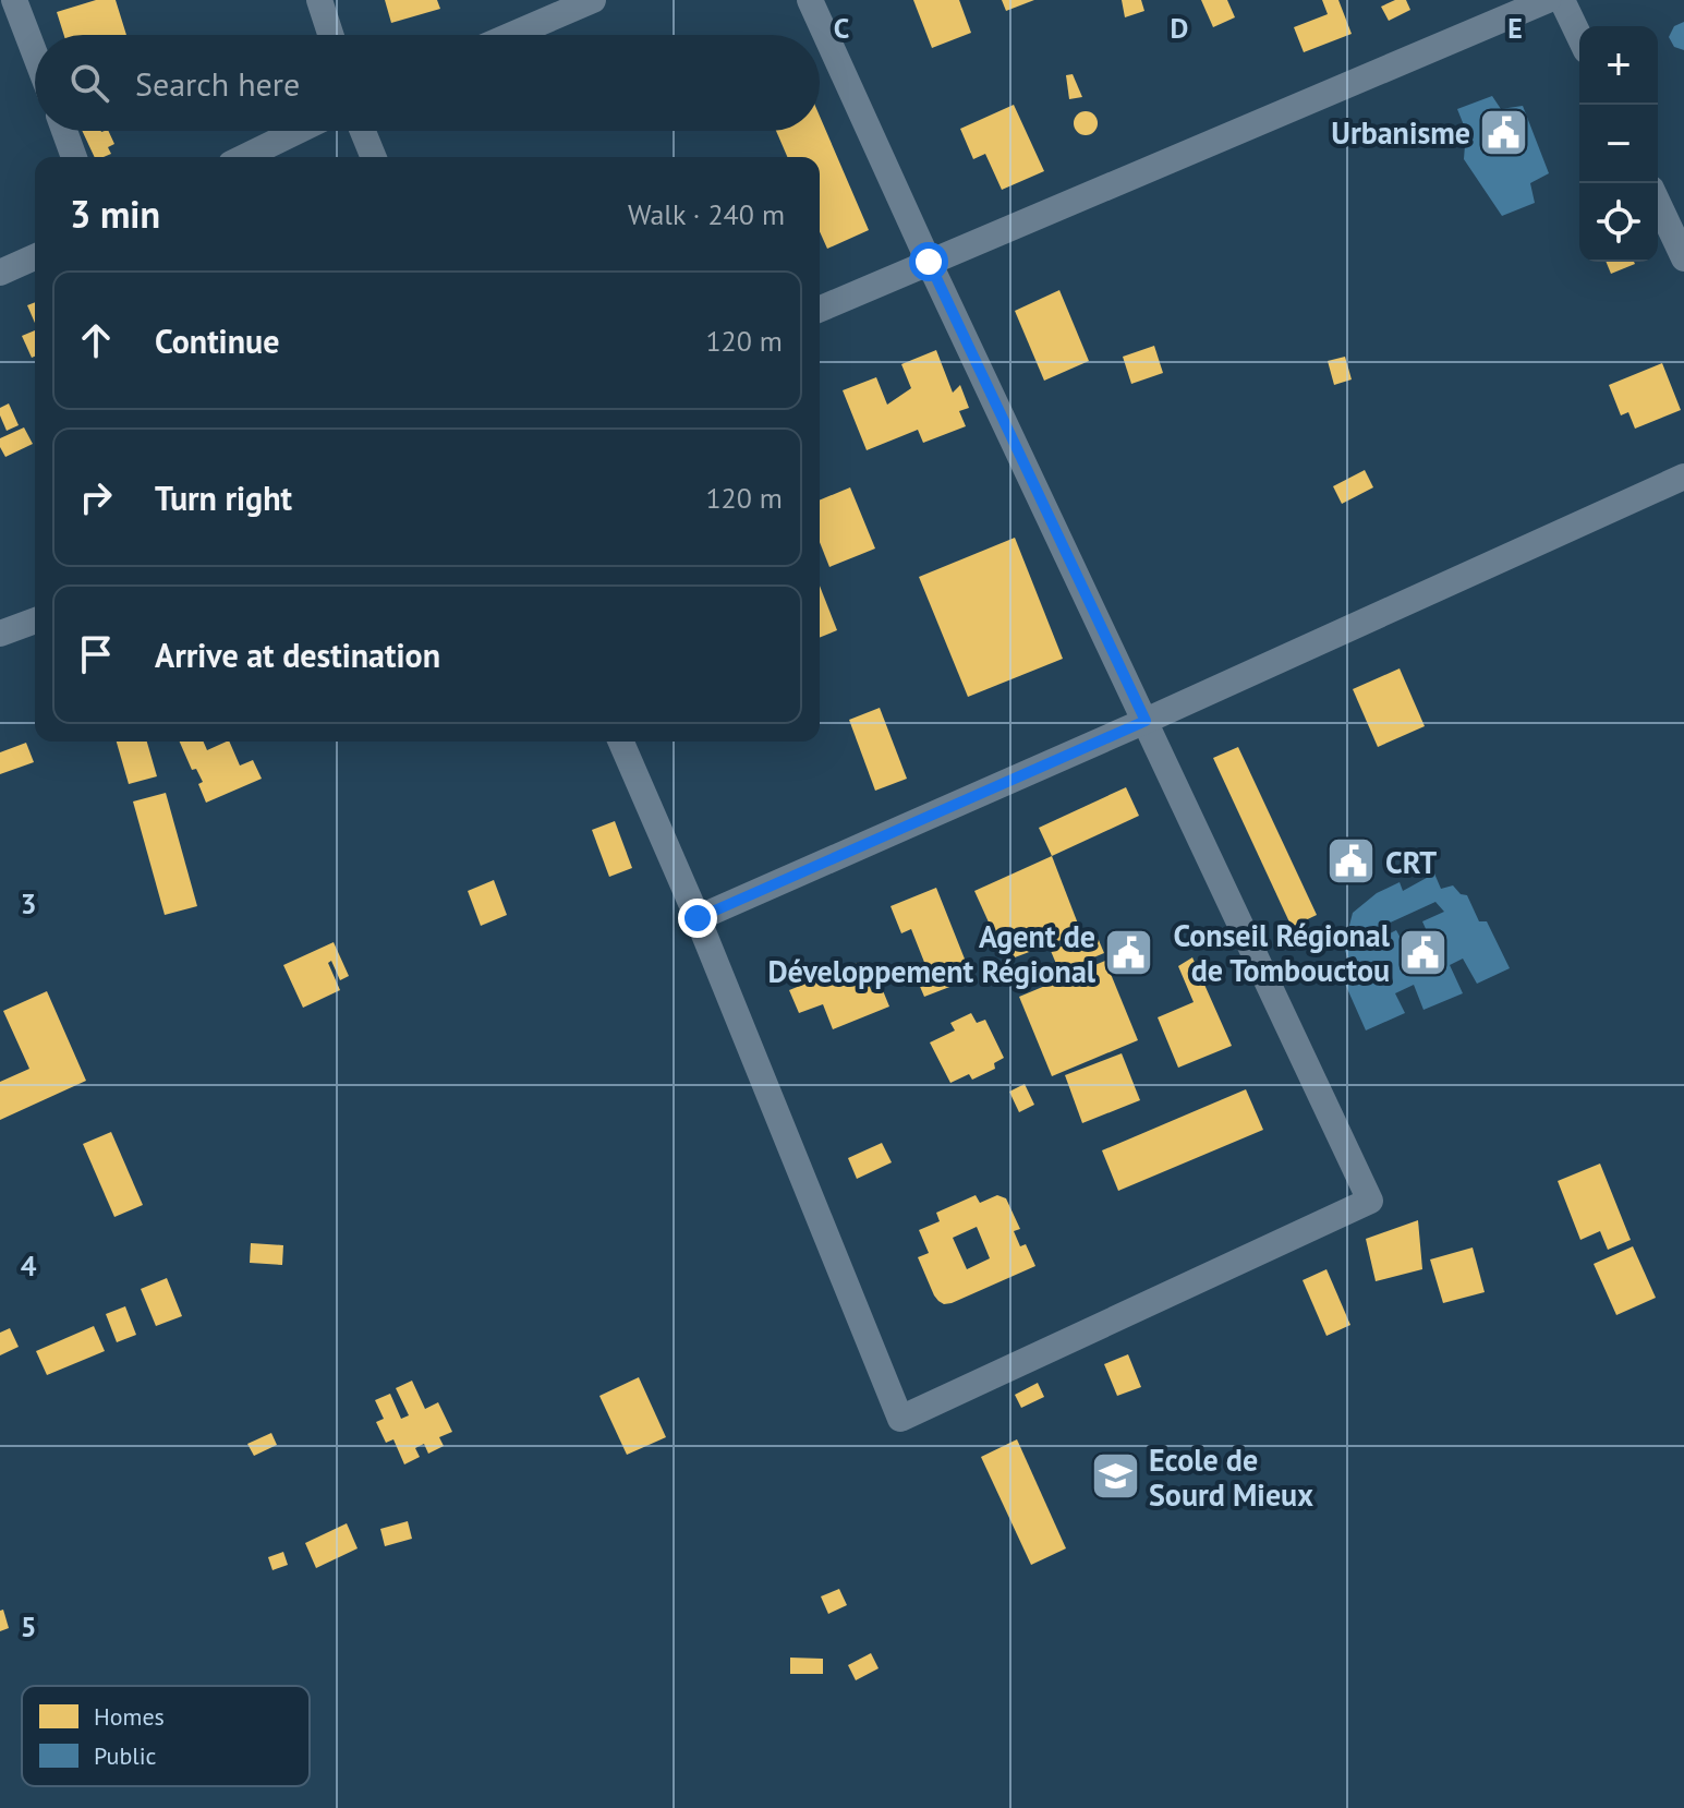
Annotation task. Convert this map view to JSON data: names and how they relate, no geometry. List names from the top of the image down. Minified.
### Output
{"places":{"public building":["Urbanisme","CRT","Conseil Régional de Tombouctou","Agent de Développement Régional"],"school or university":["Ecole de Sourd Mieux"]},"legend":["Homes","Public"],"page":{"map_buttons":["+","−"],"search":"Search here","heading":["3 min","Walk · 240 m"],"list":[["Continue","120 m"],["Turn right","120 m"],"Arrive at destination"]},"grid":{"columns":["C","D","E"],"rows":["3","4","5"]}}
